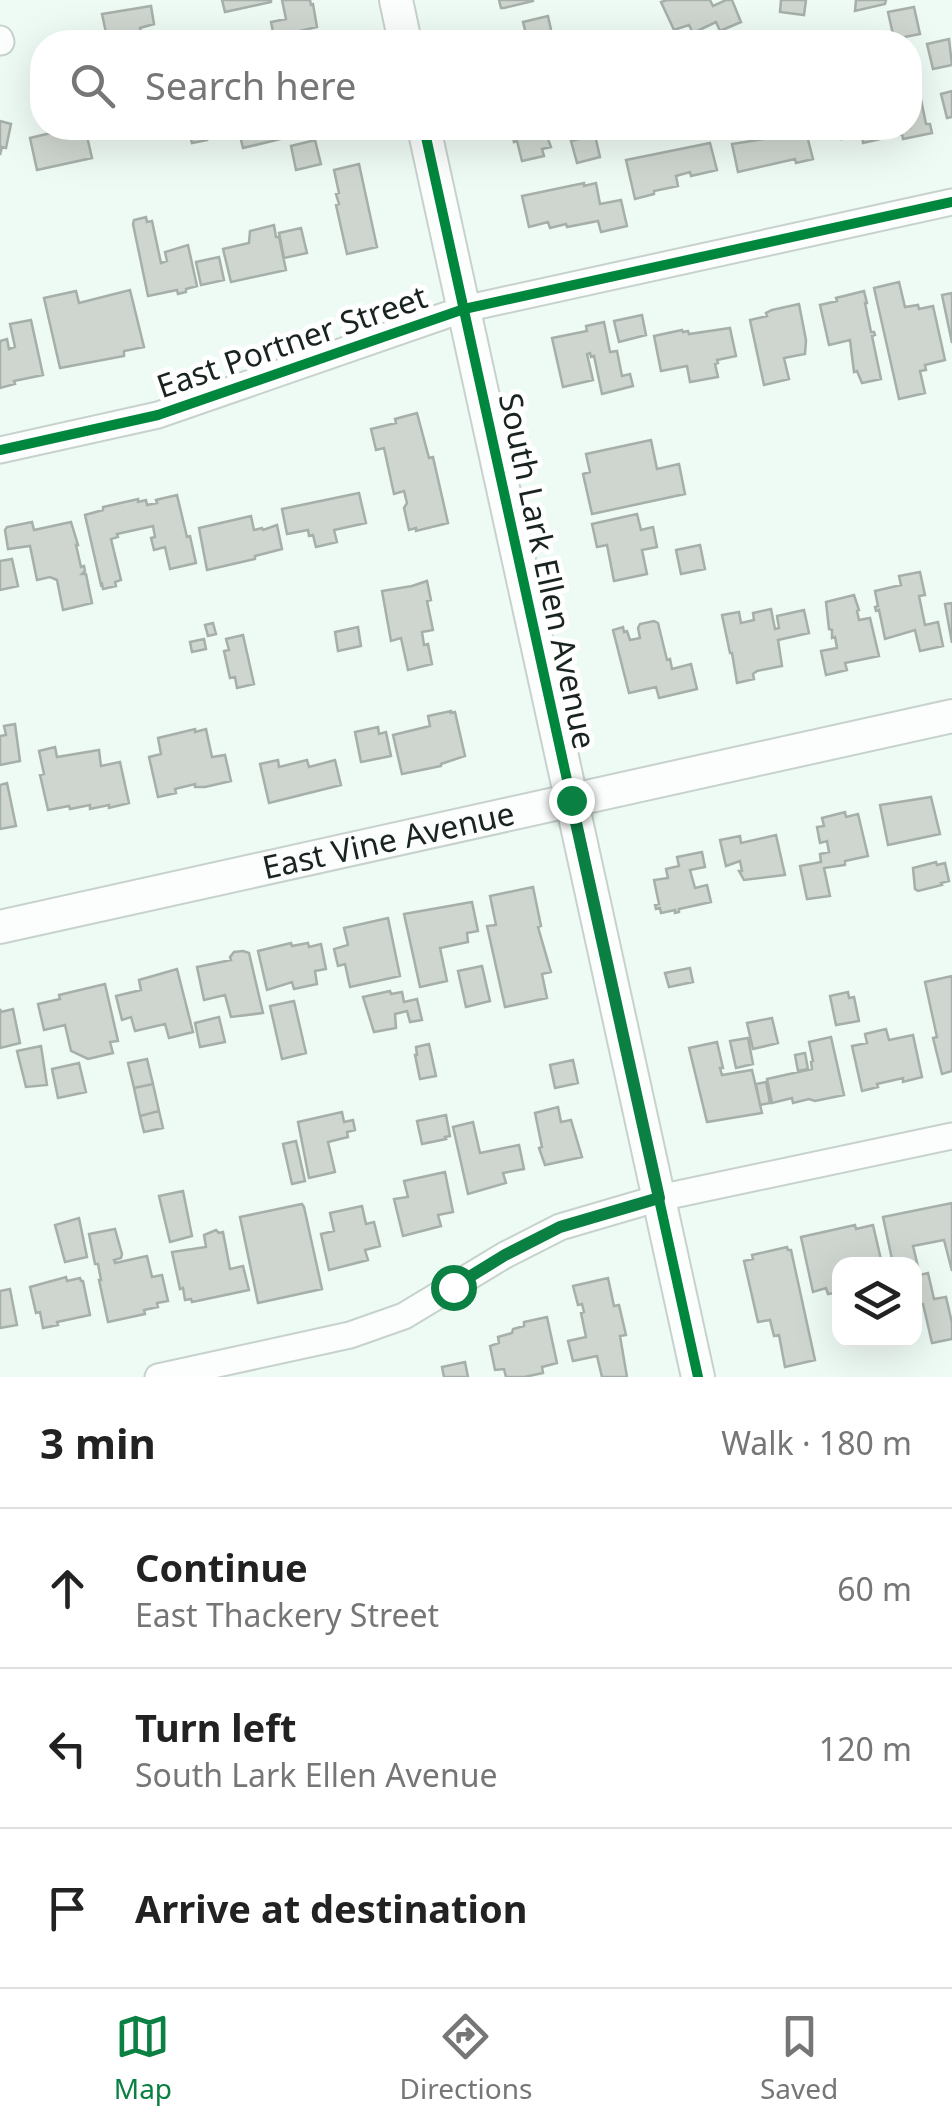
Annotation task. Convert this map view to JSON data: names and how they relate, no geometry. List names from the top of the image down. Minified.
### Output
{"streets":{"street":["East Portner Street","South Lark Ellen Avenue","East Vine Avenue"]},"crossings":[["East Portner Street","South Lark Ellen Avenue"],["South Lark Ellen Avenue","East Vine Avenue"]],"page":{"search":"Search here","heading":["3 min","Walk · 180 m"],"list":[["Continue","East Thackery Street","60 m"],["Turn left","South Lark Ellen Avenue","120 m"],"Arrive at destination"],"nav":["Map","Directions","Saved"]}}
